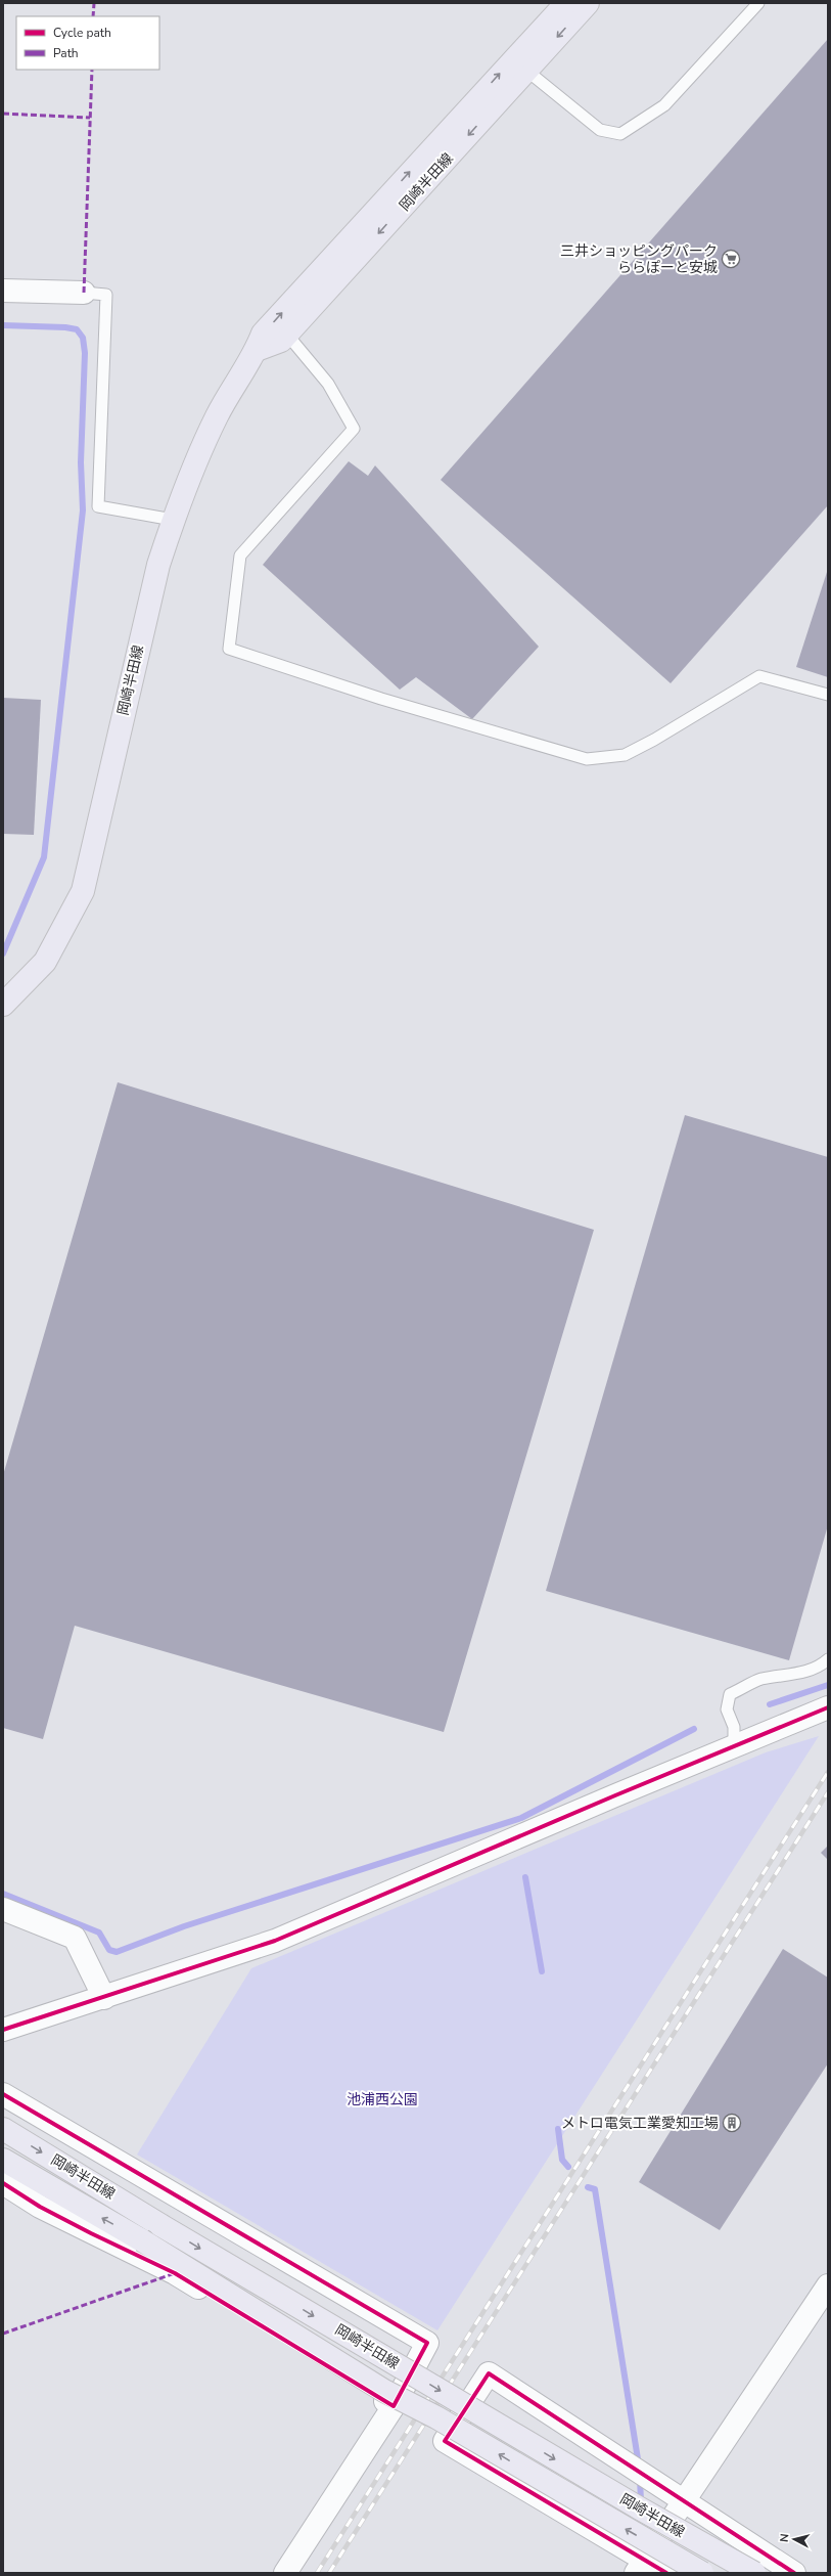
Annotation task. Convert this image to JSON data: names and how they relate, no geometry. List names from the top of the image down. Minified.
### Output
{"streets":{"main road":["岡崎半田線"]},"parks":["池浦西公園"],"places":{"supermarket":["三井ショッピングパーク ららぽーと安城"],"building":["メトロ電気工業愛知工場"]},"legend":["Cycle path","Path"],"north":"left"}
